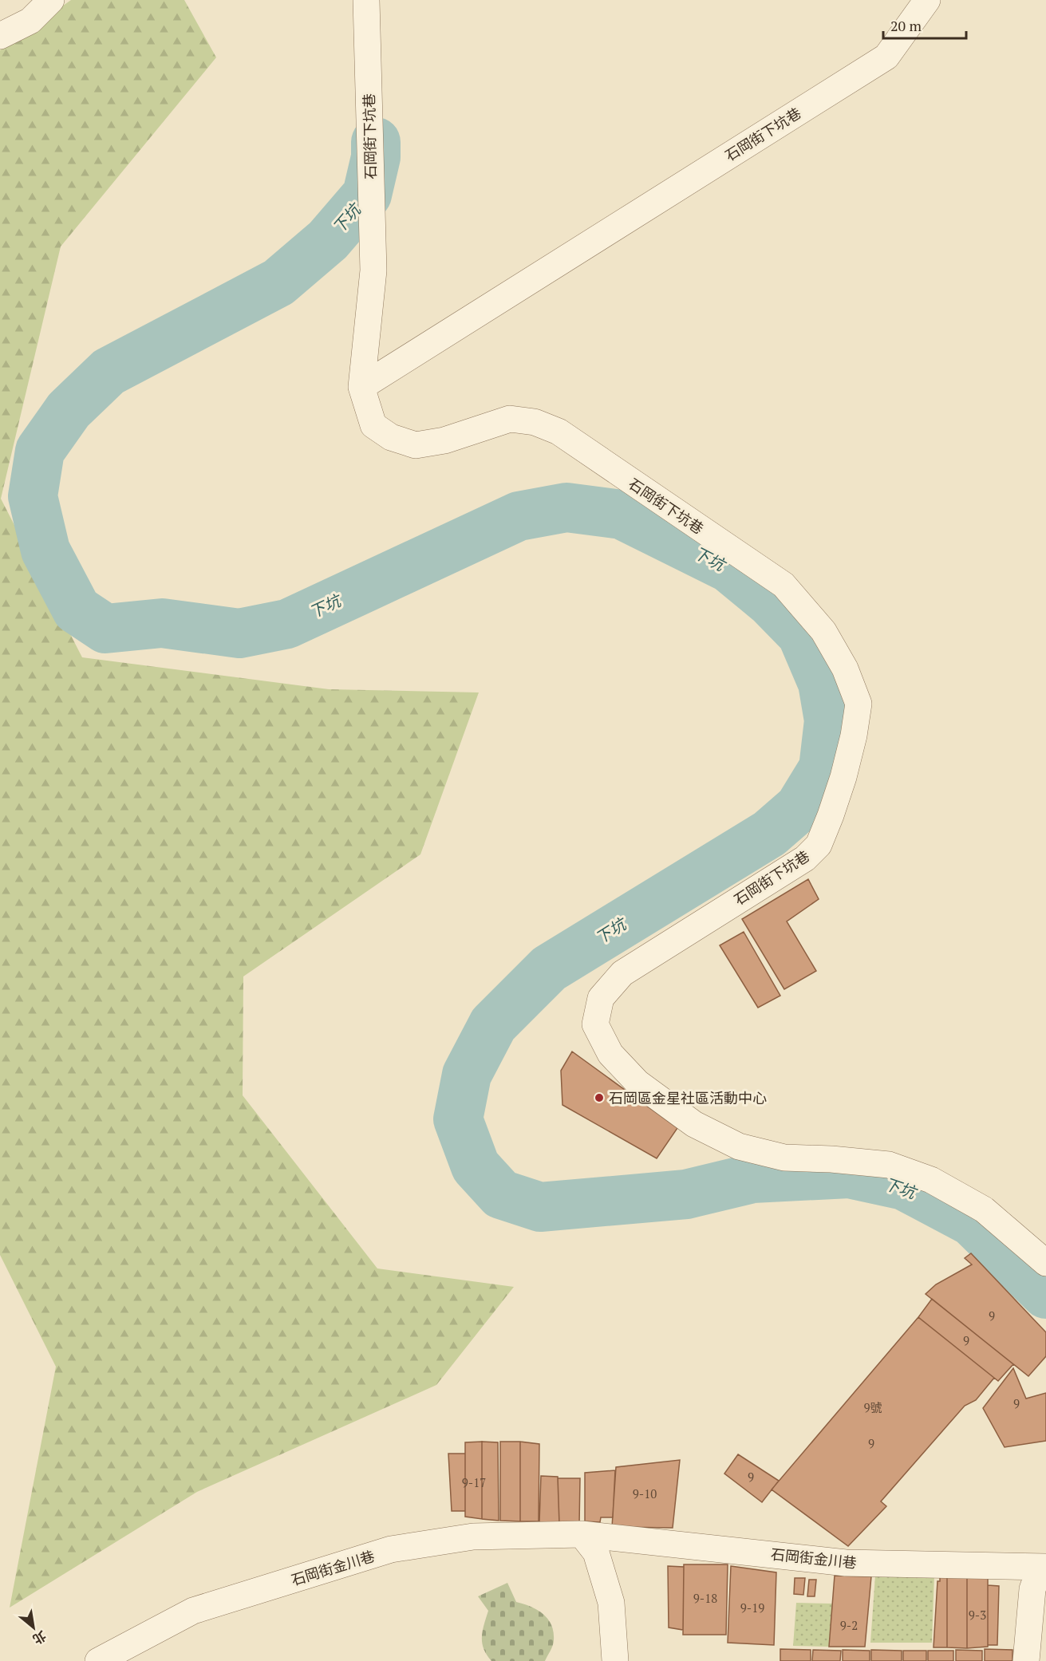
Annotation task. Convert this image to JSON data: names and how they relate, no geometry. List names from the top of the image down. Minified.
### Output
{"streets":{"street":["石岡街下坑巷","石岡街金川巷"]},"water":["下坑"],"places":["石岡區金星社區活動中心"],"house_numbers":["9","9","9","9號","9","9","9-17","9-10","9-18","9-19","9-3","9-2"],"scale_bar":"20 m","north":"bottom right"}
